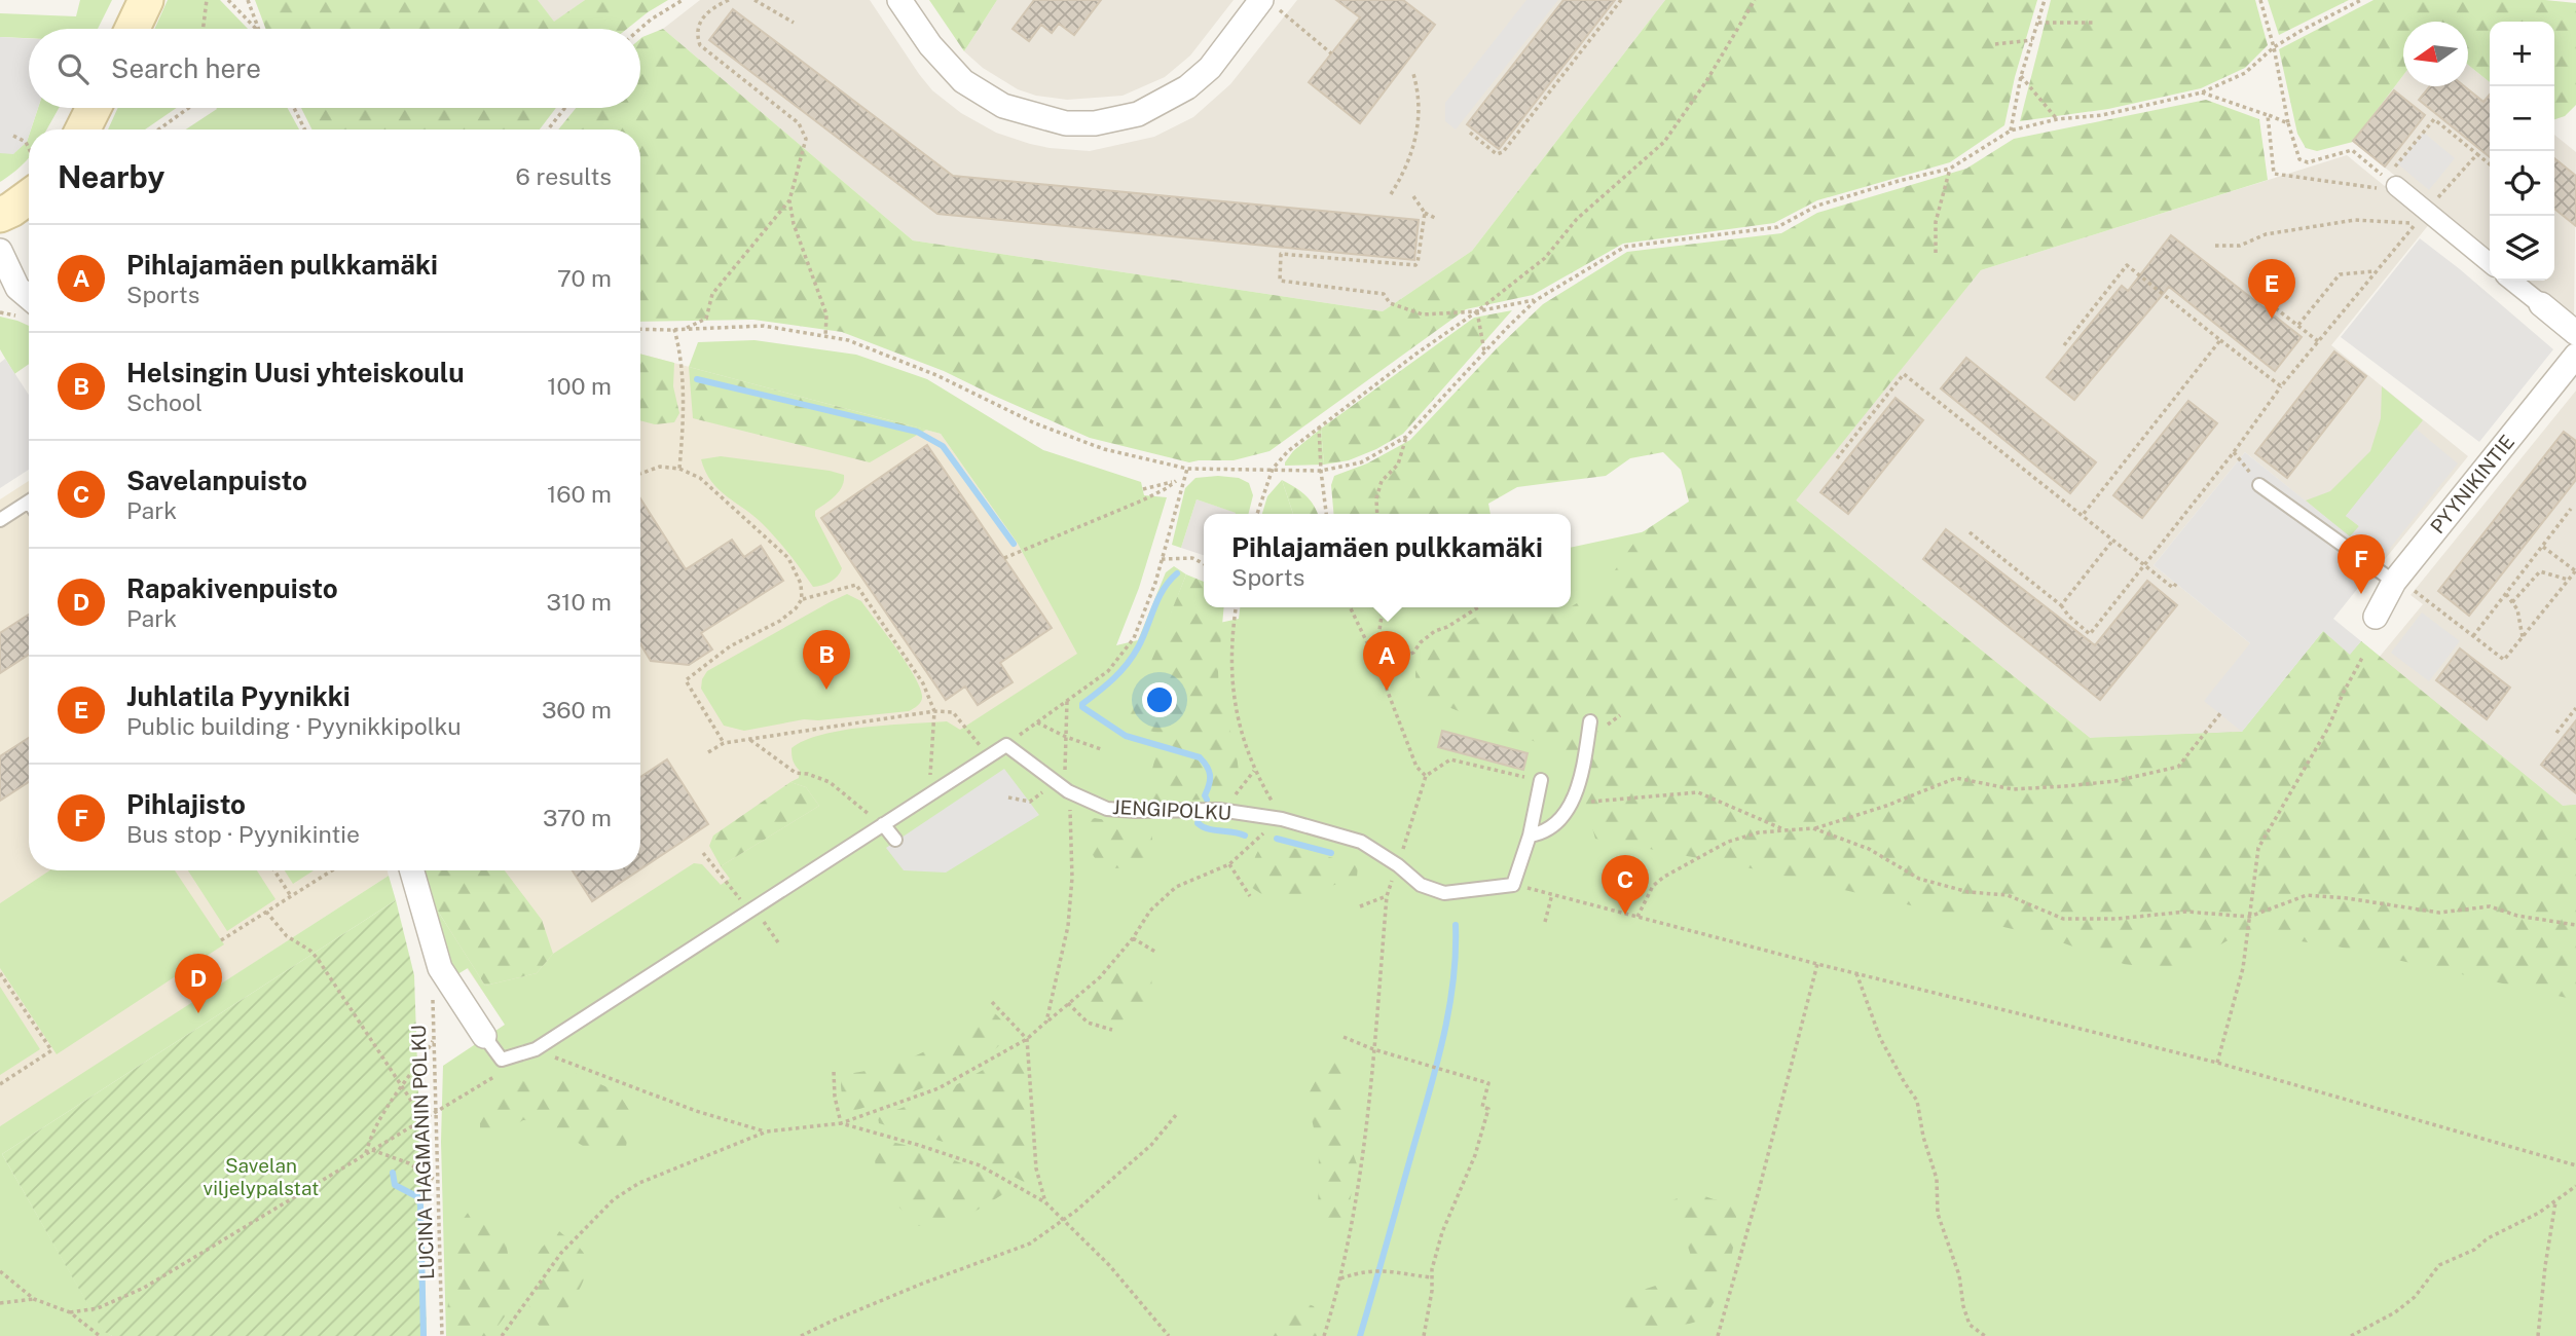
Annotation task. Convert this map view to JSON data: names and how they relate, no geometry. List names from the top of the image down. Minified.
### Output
{"streets":{"street":["PYYNIKINTIE"],"lane":["JENGIPOLKU"],"path":["LUCINA HAGMANIN POLKU"]},"parks":["Savelan viljelypalstat"],"north":"left","page":{"map_buttons":["+","−"],"search":"Search here","heading":["Nearby","6 results"],"list":[{"mark":"A","name":"Pihlajamäen pulkkamäki","note":"Sports","value":"70 m"},{"mark":"B","name":"Helsingin Uusi yhteiskoulu","note":"School","value":"100 m"},{"mark":"C","name":"Savelanpuisto","note":"Park","value":"160 m"},{"mark":"D","name":"Rapakivenpuisto","note":"Park","value":"310 m"},{"mark":"E","name":"Juhlatila Pyynikki","note":"Public building · Pyynikkipolku","value":"360 m"},{"mark":"F","name":"Pihlajisto","note":"Bus stop · Pyynikintie","value":"370 m"}],"pins":["E","F","B","A","C","D"],"popup":["Pihlajamäen pulkkamäki","Sports"]}}
